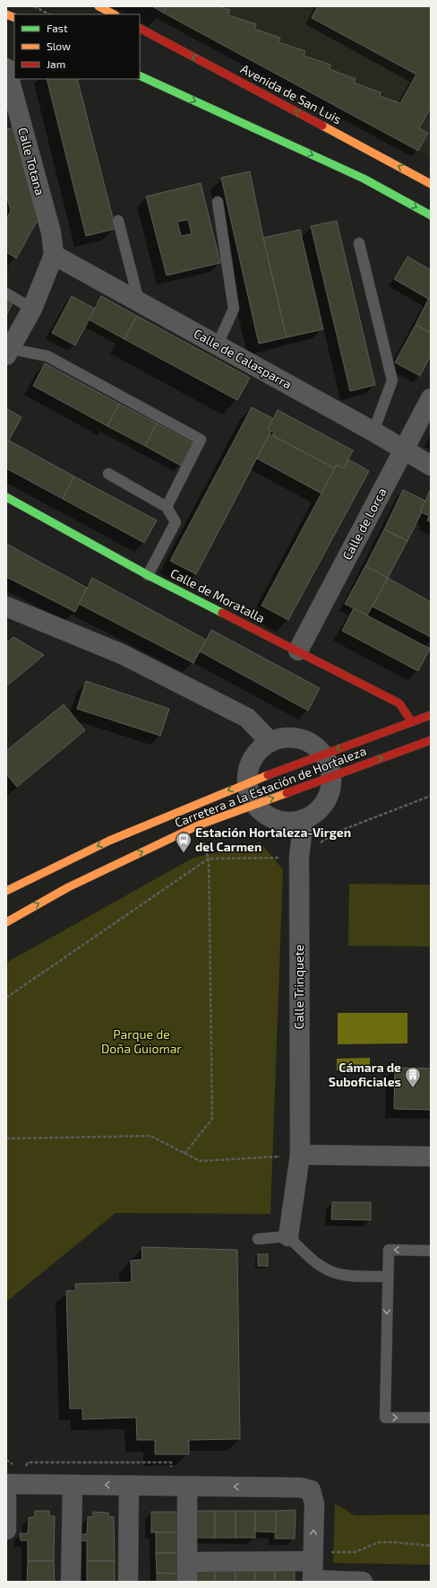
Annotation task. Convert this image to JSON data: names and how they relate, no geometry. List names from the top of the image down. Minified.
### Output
{"streets":{"street":["Avenida de San Luis","Calle Totana","Calle de Calasparra","Calle de Lorca","Calle de Moratalla","Carretera a la Estación de Hortaleza","Calle Trinquete"]},"crossings":[["Calle Totana","Calle de Calasparra"],["Calle de Calasparra","Calle de Lorca"],["Calle de Lorca","Calle de Moratalla"],["Calle de Moratalla","Carretera a la Estación de Hortaleza"]],"parks":["Parque de Doña Guiomar"],"places":{"bus stop":["Estación Hortaleza-Virgen del Carmen"],"building":["Cámara de Suboficiales"]},"legend":["Fast","Slow","Jam"]}
